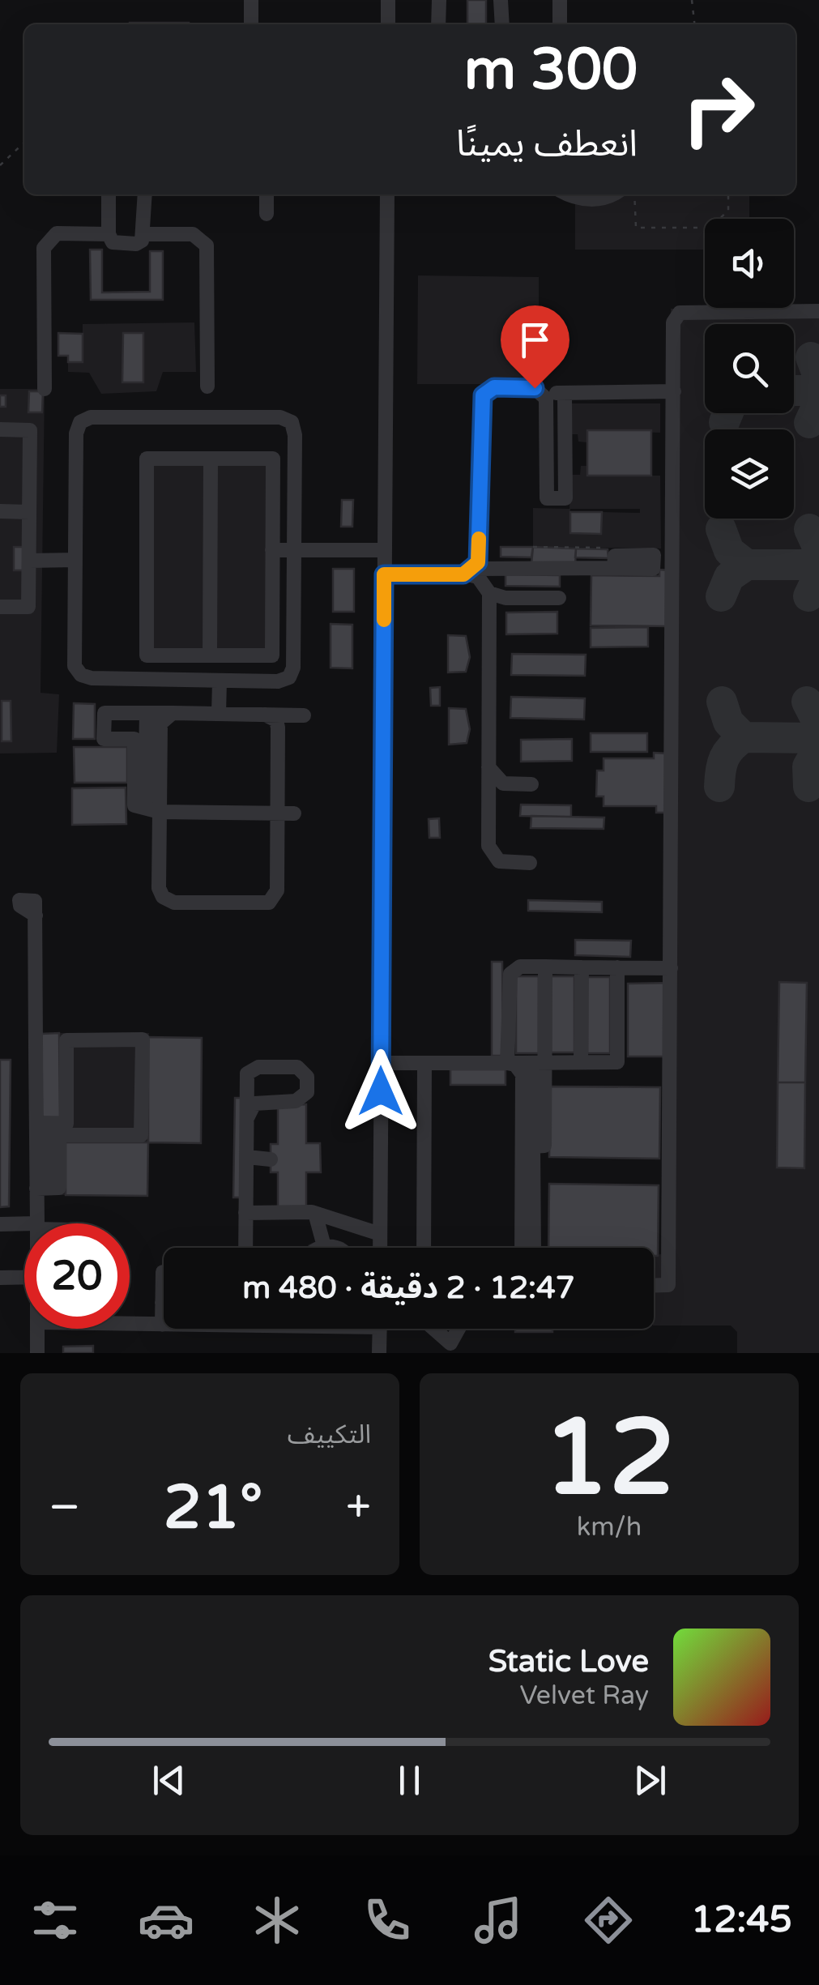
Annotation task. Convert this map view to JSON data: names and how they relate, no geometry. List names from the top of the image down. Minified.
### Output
{"page":{"turn":["300 m","انعطف يمينًا"],"limit":"20","trip":"12:47 · 2 دقيقة · 480 m","tile":[["12","km/h"],"التكييف"],"heat":["−","21°","+"],"song":["Static Love","Velvet Ray"],"tabs":"12:45"}}
